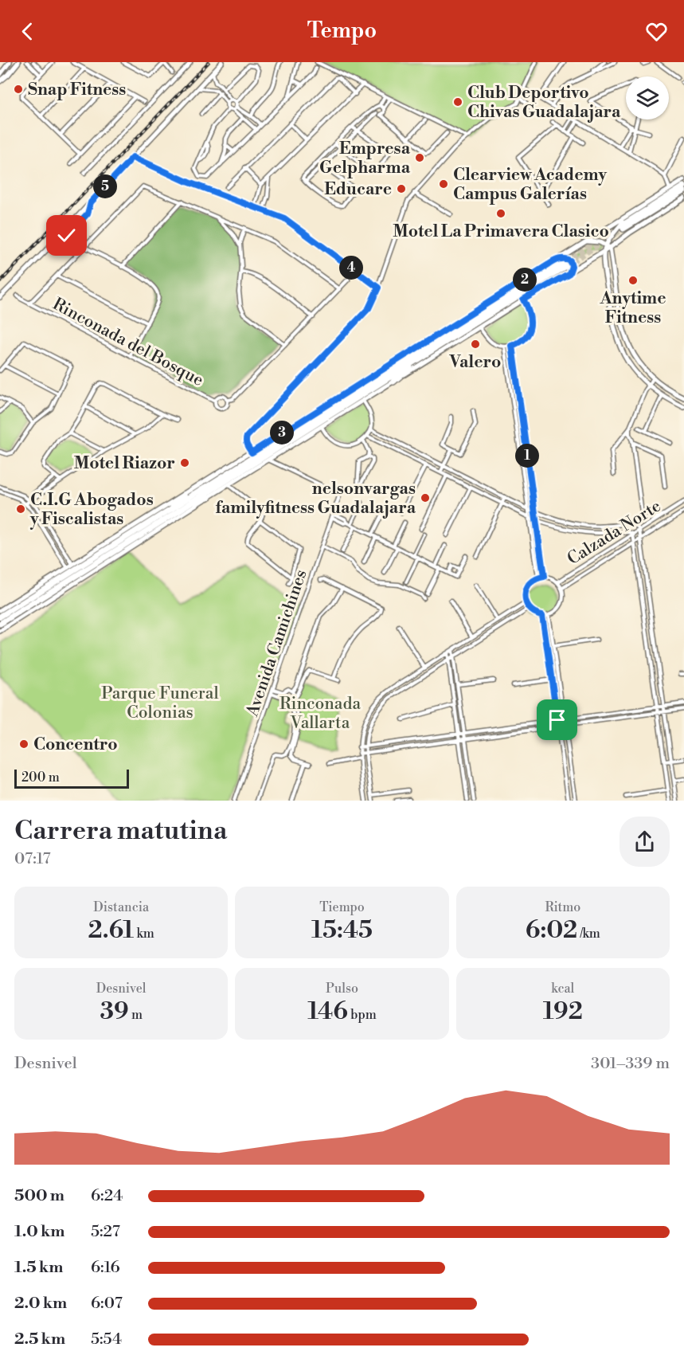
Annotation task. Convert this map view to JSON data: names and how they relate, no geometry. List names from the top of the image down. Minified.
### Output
{"streets":{"street":["Rinconada del Bosque","Calzada Norte","Avenida Camichines"]},"parks":["Parque Funeral Colonias","Rinconada Vallarta"],"places":["Snap Fitness","Club Deportivo Chivas Guadalajara","Empresa Gelpharma","Clearview Academy Campus Galerías","Educare","Motel La Primavera Clasico","Anytime Fitness","Valero","Motel Riazor","nelsonvargas familyfitness Guadalajara","C.I.G Abogados y Fiscalistas","Concentro"],"scale_bar":"200 m","page":{"header":"Tempo","pins":["5","4","2","3","1"],"scale":"200 m","heading":["Carrera matutina","07:17"],"stats":[["Distancia","2.61 km"],["Tiempo","15:45"],["Ritmo","6:02 /km"],["Desnivel","39 m"],["Pulso","146 bpm"],["kcal","192"]],"chart":["Desnivel","301–339 m"],"list":[{"name":"500 m","note":"6:24"},{"name":"1.0 km","note":"5:27"},{"name":"1.5 km","note":"6:16"},{"name":"2.0 km","note":"6:07"},{"name":"2.5 km","note":"5:54"}]}}
